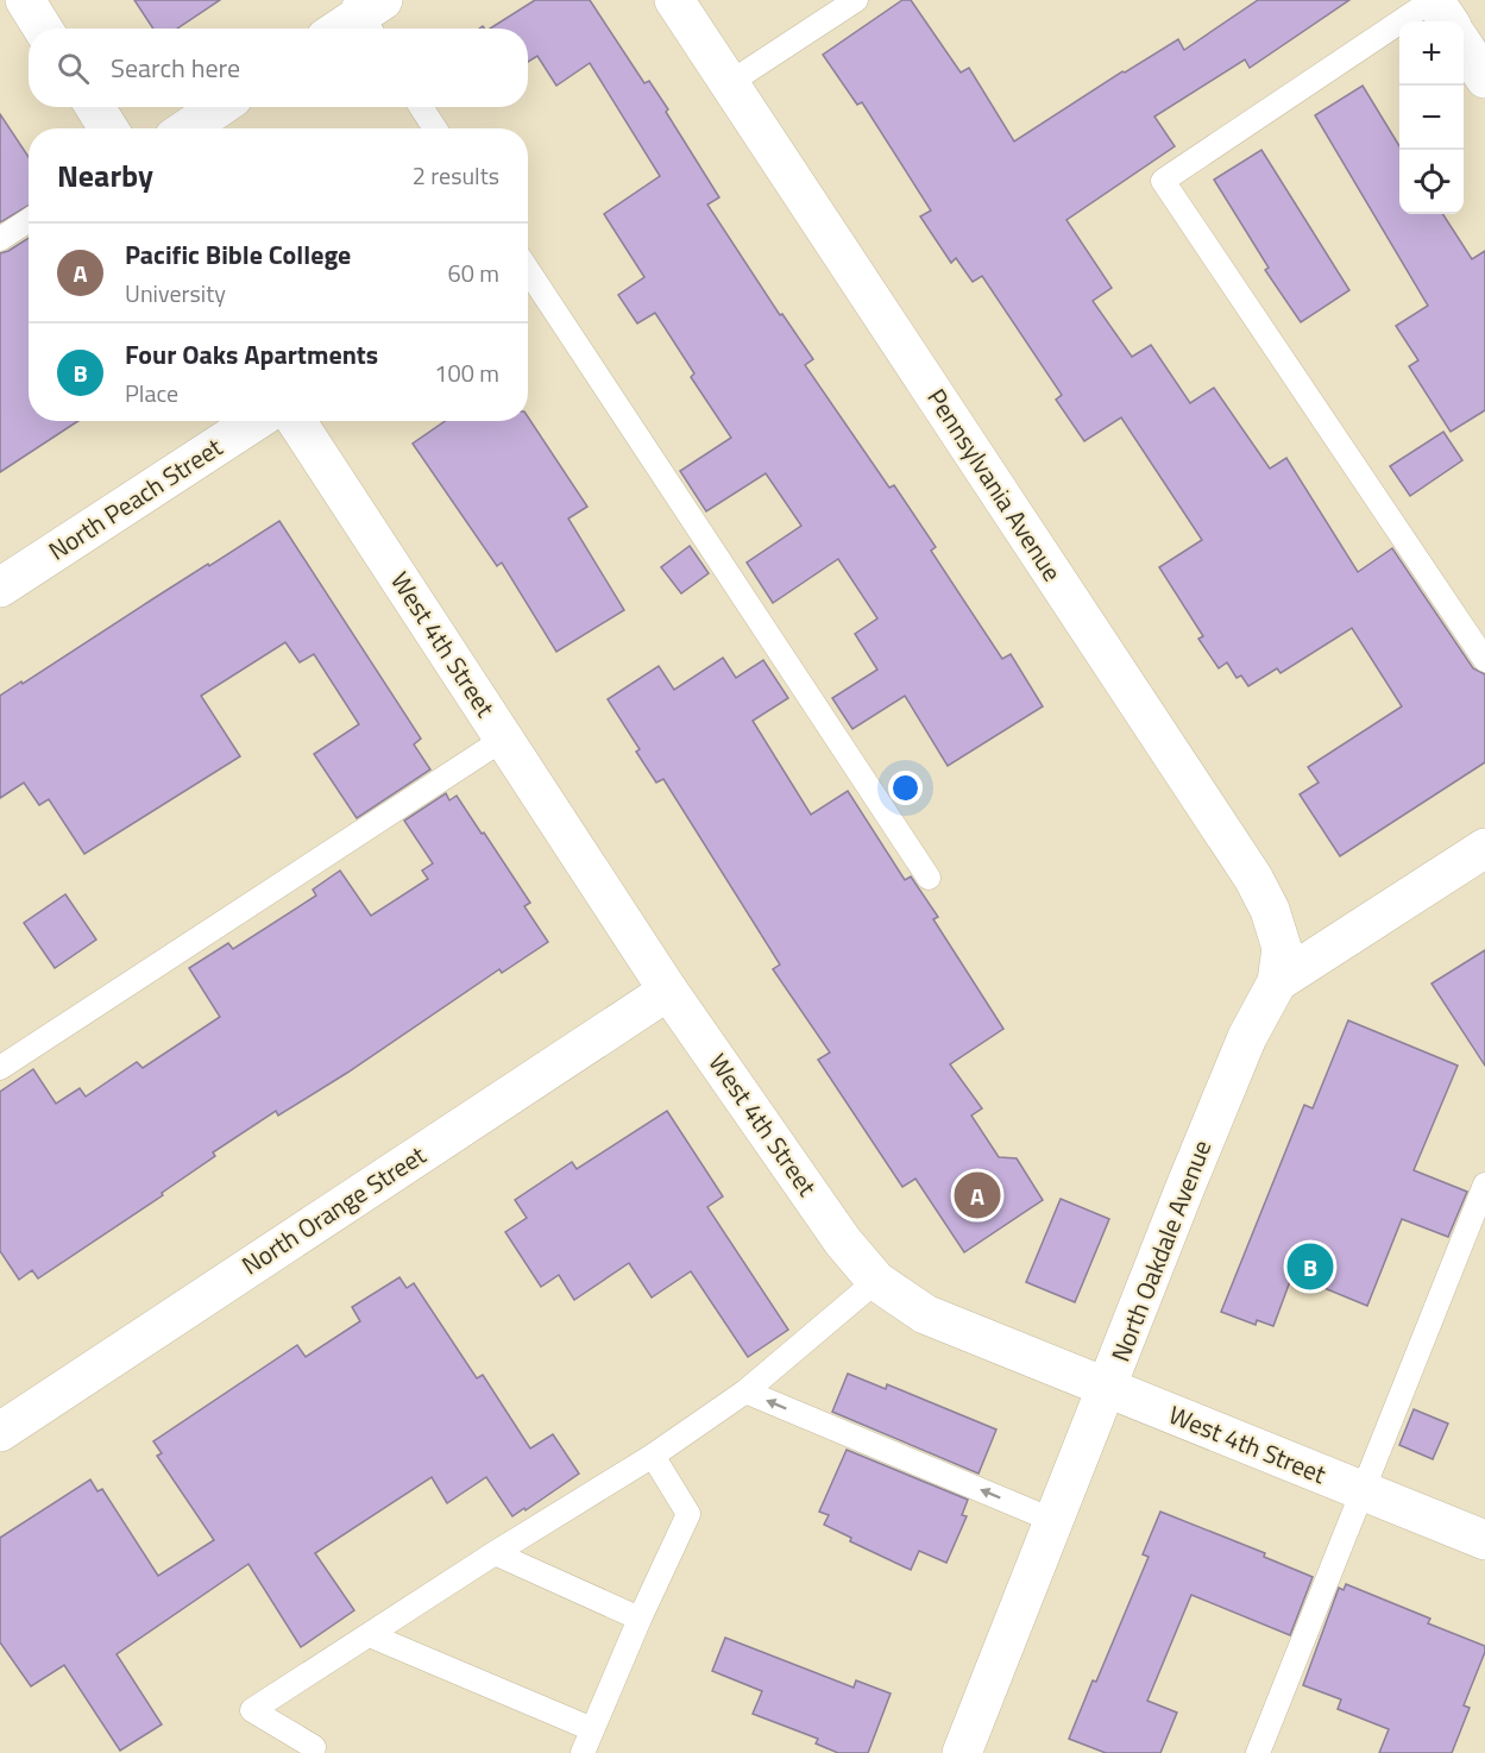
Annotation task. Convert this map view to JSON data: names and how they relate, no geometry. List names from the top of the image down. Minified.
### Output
{"streets":{"street":["Pennsylvania Avenue","North Peach Street","West 4th Street","North Orange Street","North Oakdale Avenue"]},"crossings":[["Pennsylvania Avenue","North Oakdale Avenue"],["West 4th Street","North Orange Street"],["West 4th Street","North Oakdale Avenue"]],"page":{"map_buttons":["+","−"],"search":"Search here","heading":["Nearby","2 results"],"list":[{"mark":"A","name":"Pacific Bible College","note":"University","value":"60 m"},{"mark":"B","name":"Four Oaks Apartments","note":"Place","value":"100 m"}],"pins":["A","B"]}}
